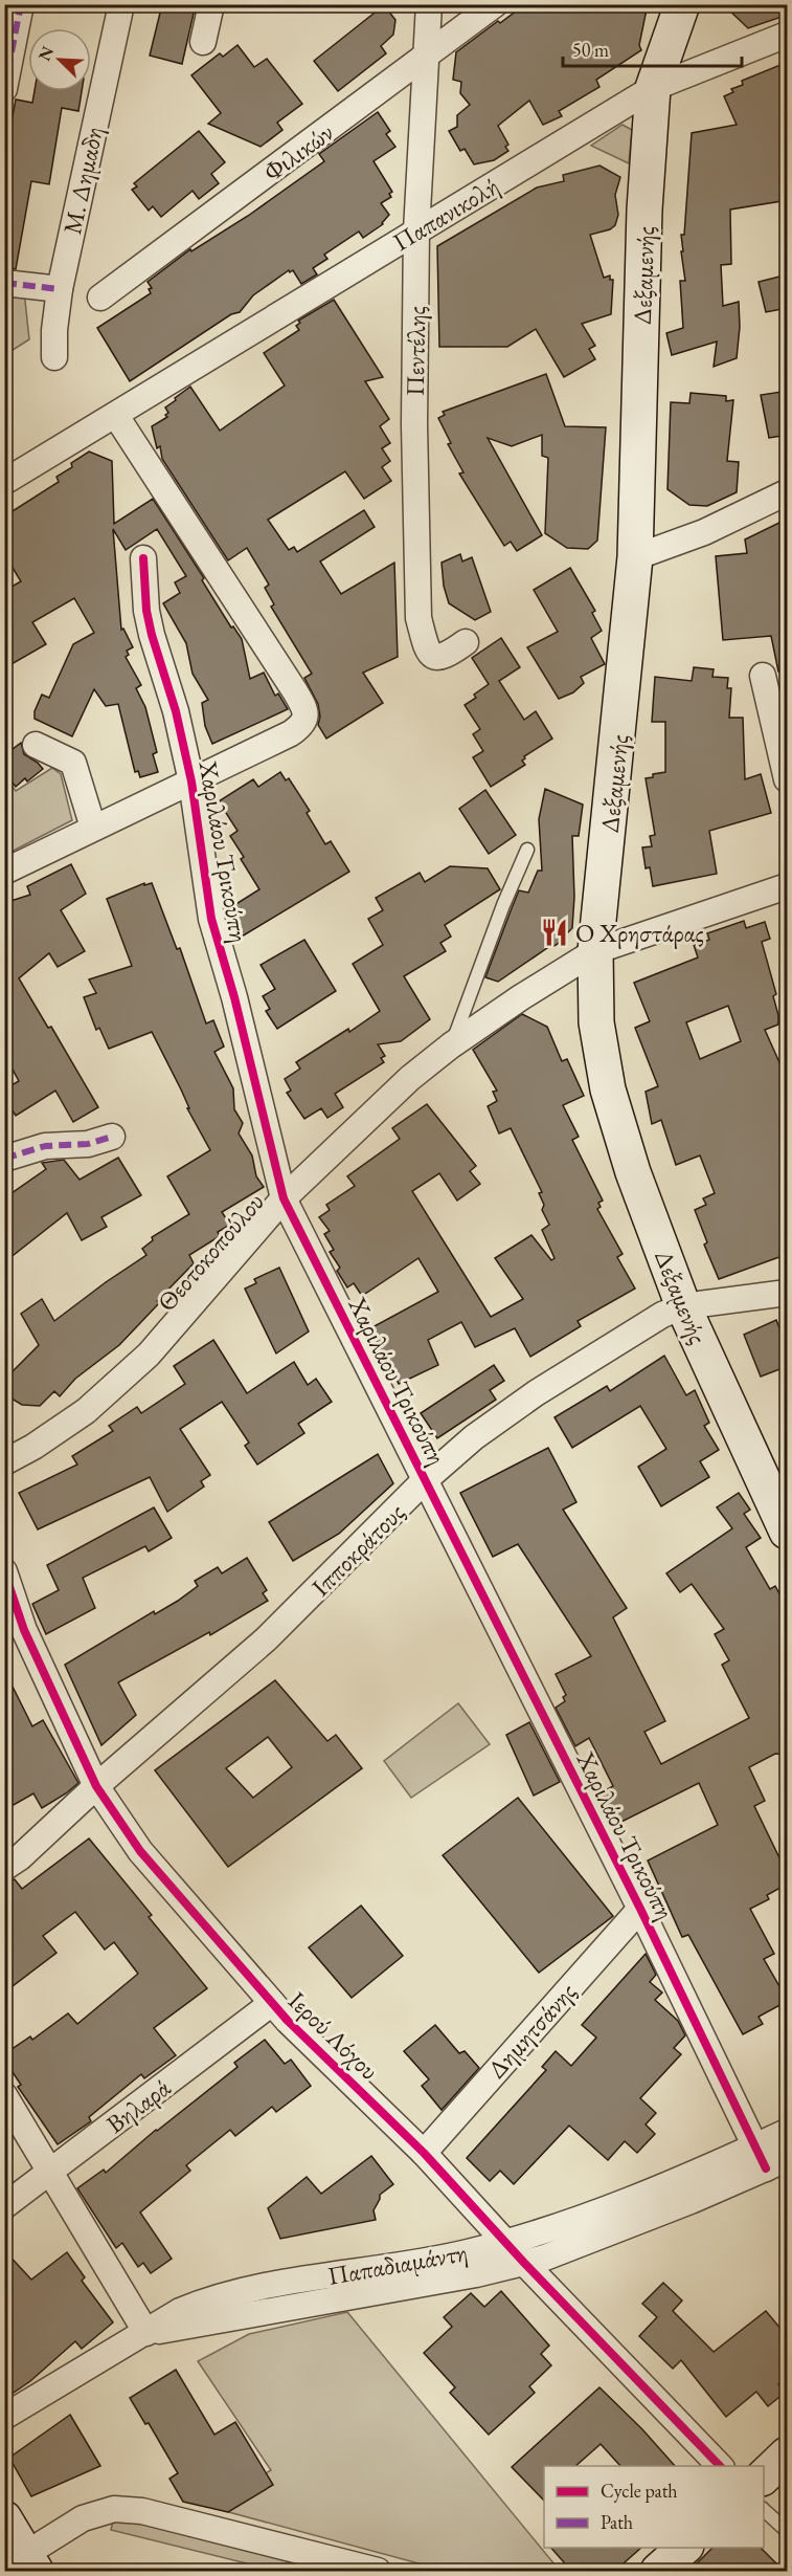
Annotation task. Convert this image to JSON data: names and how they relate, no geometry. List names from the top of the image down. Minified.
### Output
{"streets":{"main road":["Δεξαμενής"],"street":["Φιλικών","Μ. Δημαδη","Παπανικολή","Πεντέλης","Χαριλάου Τρικούπη","Θεοτοκοπούλου","Ιπποκράτους","Δημητσάνης","Ιερού Λόχου","Βηλαρά","Παπαδιαμάντη"]},"crossings":[["Φιλικών","Πεντέλης"],["Παπανικολή","Δεξαμενής"],["Παπανικολή","Πεντέλης"],["Δεξαμενής","Θεοτοκοπούλου"],["Δεξαμενής","Ιπποκράτους"],["Χαριλάου Τρικούπη","Θεοτοκοπούλου"],["Χαριλάου Τρικούπη","Ιπποκράτους"],["Χαριλάου Τρικούπη","Δημητσάνης"],["Χαριλάου Τρικούπη","Παπαδιαμάντη"],["Ιπποκράτους","Ιερού Λόχου"],["Δημητσάνης","Ιερού Λόχου"],["Ιερού Λόχου","Βηλαρά"],["Ιερού Λόχου","Παπαδιαμάντη"]],"places":{"restaurant":["Ο Χρηστάρας"]},"legend":["Cycle path","Path"],"scale_bar":"50 m","north":"top left"}
